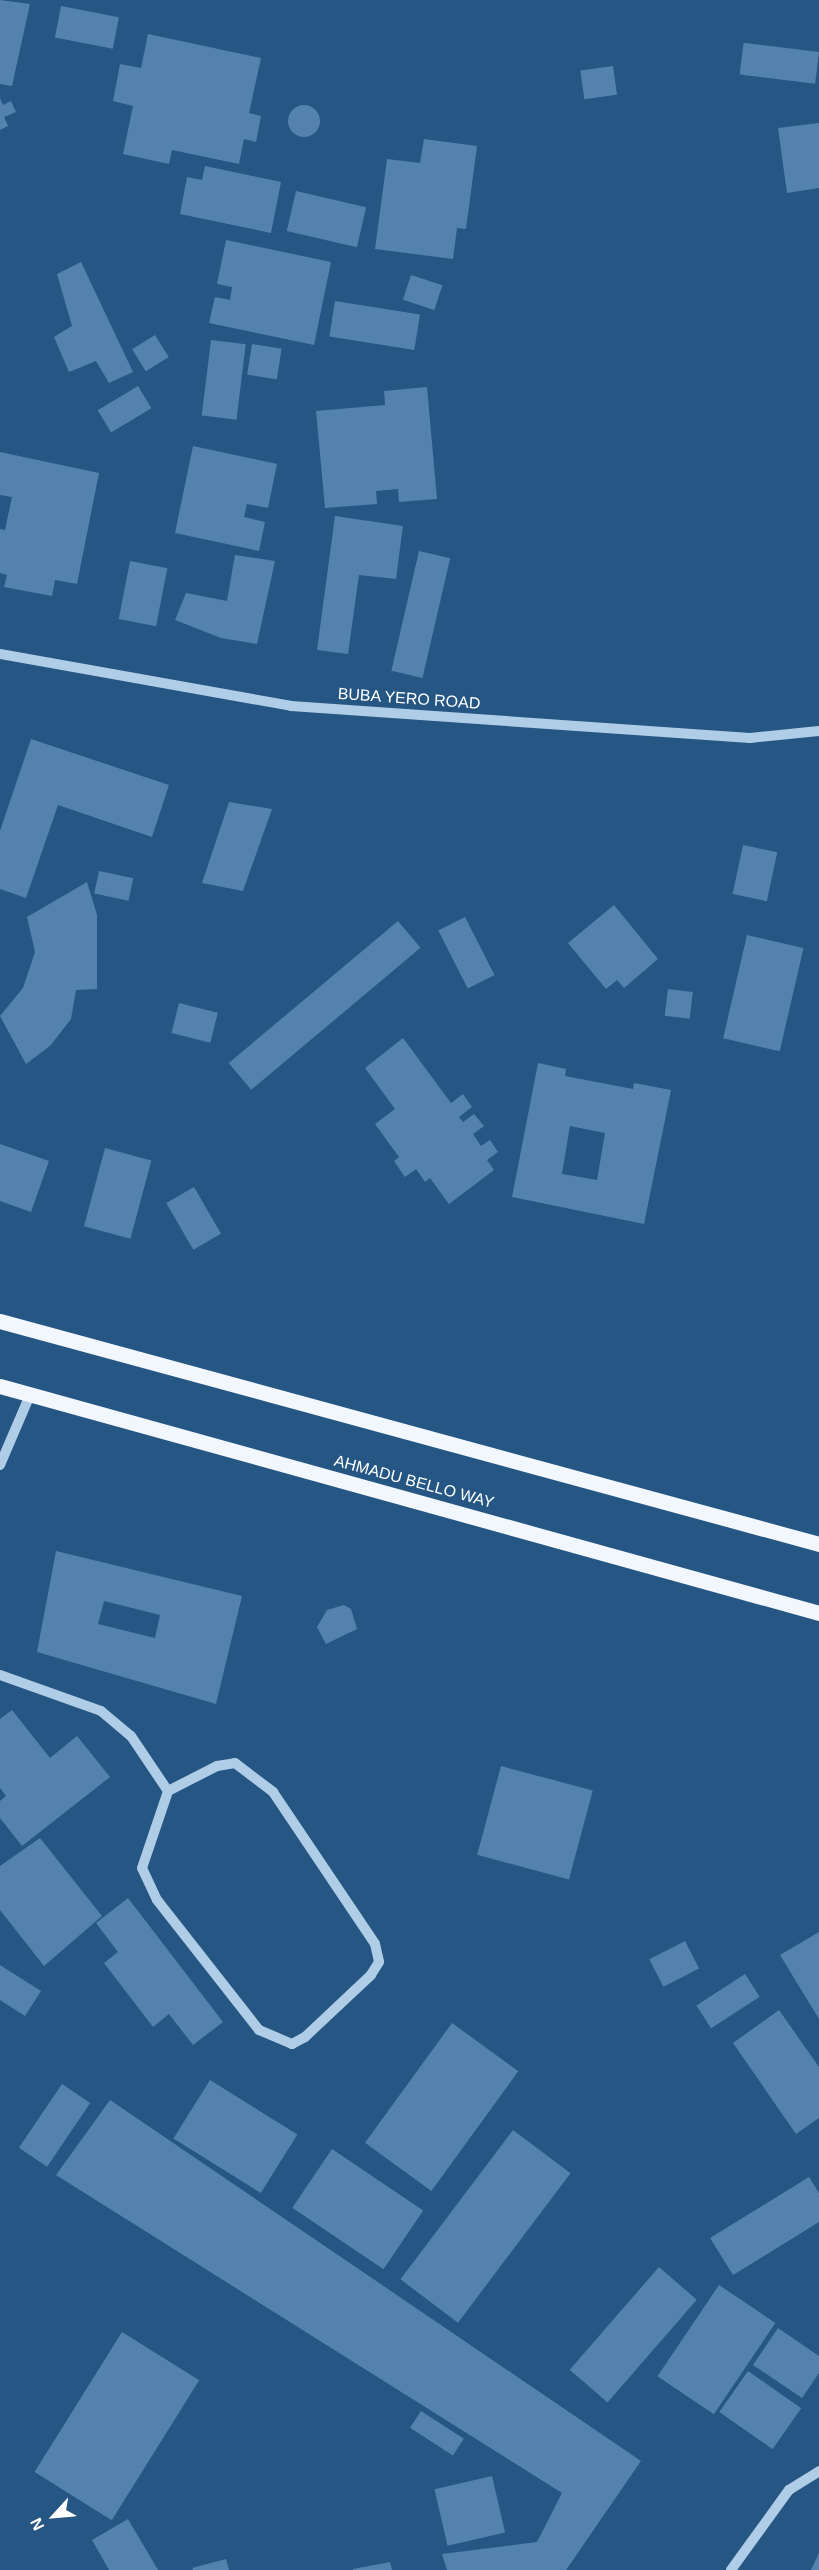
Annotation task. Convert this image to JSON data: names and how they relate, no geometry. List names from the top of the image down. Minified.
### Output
{"streets":{"main road":["AHMADU BELLO WAY"],"street":["BUBA YERO ROAD"]},"north":"bottom left"}
